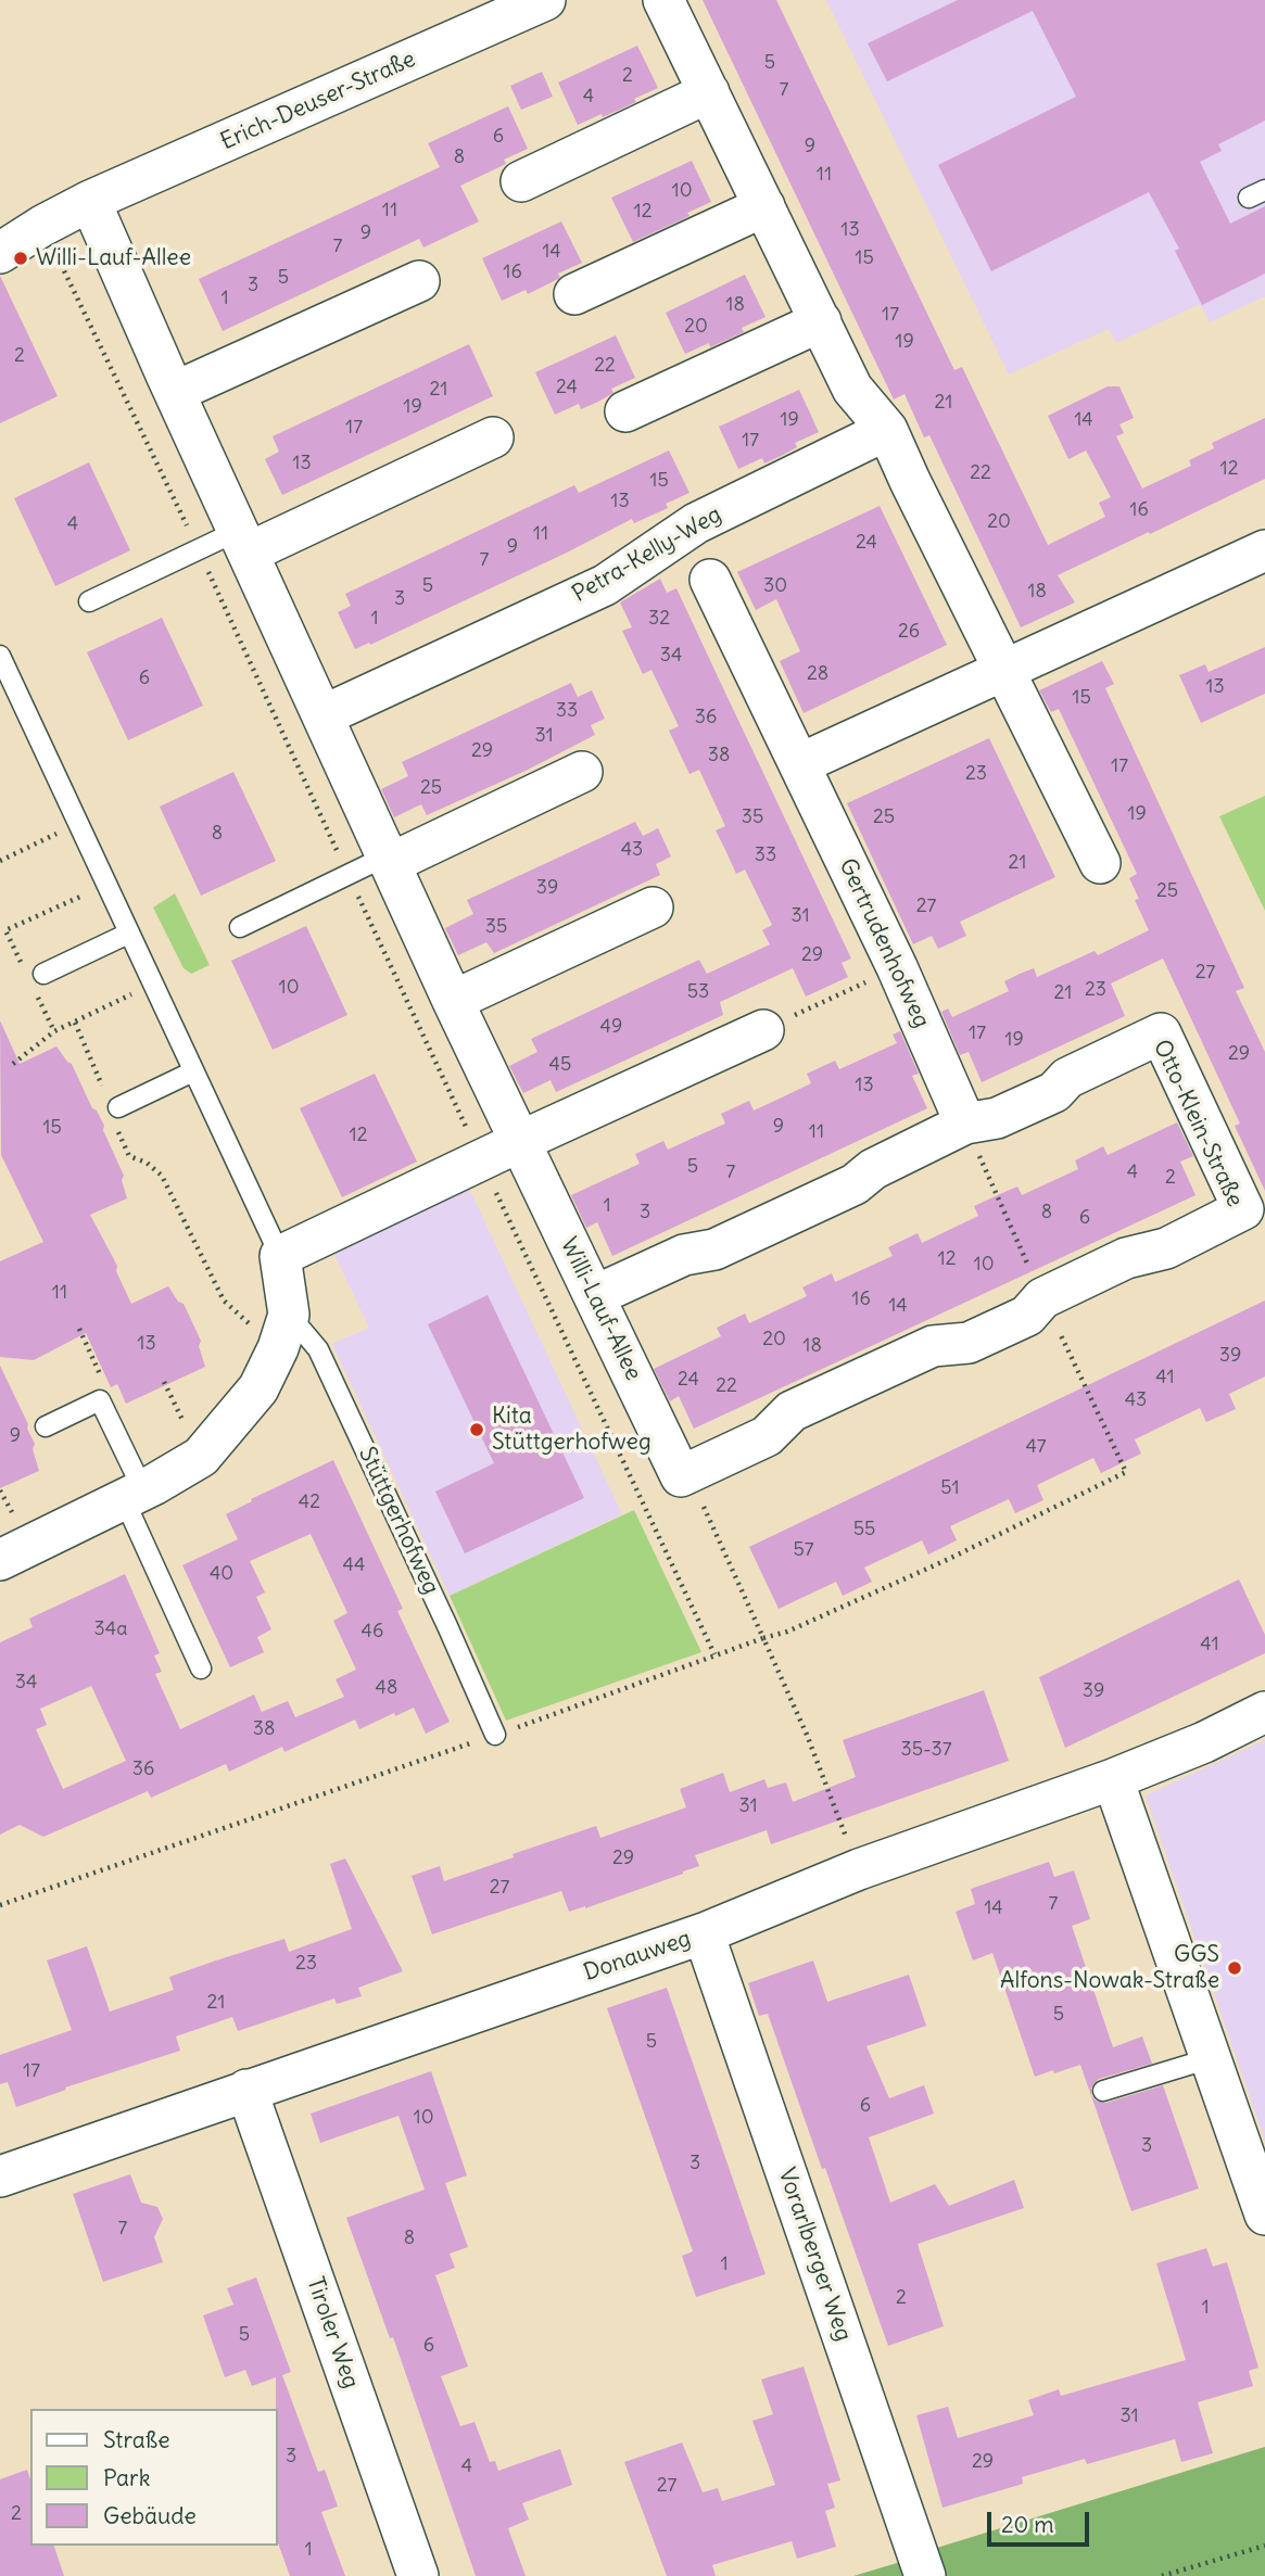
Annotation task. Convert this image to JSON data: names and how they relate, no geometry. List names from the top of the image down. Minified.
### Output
{"streets":{"street":["Erich-Deuser-Straße","Petra-Kelly-Weg","Gertrudenhofweg","Otto-Klein-Straße","Willi-Lauf-Allee","Donauweg","Vorarlberger Weg","Tiroler Weg"],"lane":["Stüttgerhofweg"]},"crossings":[["Erich-Deuser-Straße","Willi-Lauf-Allee"],["Petra-Kelly-Weg","Willi-Lauf-Allee"],["Gertrudenhofweg","Otto-Klein-Straße"],["Otto-Klein-Straße","Willi-Lauf-Allee"],["Donauweg","Vorarlberger Weg"],["Donauweg","Tiroler Weg"]],"places":["Willi-Lauf-Allee","Kita Stüttgerhofweg","GGS Alfons-Nowak-Straße"],"house_numbers":["5","2","7","4","6","9","8","11","10","11","12","13","9","7","14","15","16","5","3","1","18","17","20","19","2","22","24","21","21","19","19","14","17","17","13","12","22","15","13","16","20","4","11","24","9","7","5","30","18","3","1","32","26","34","28","6","13","15","33","36","31","29","38","17","23","25","19","35","25","8","43","33","21","39","25","27","31","35","29","27","10","23","53","21","49","17","19","29","45","13","9","15","11","12","5","7","4","2","1","3","8","6","12","10","11","16","14","20","13","18","39","41","24","22","43","9","47","51","42","55","57","44","40","34a","46","41","34","48","39","38","35-37","36","31","29","27","7","14","23","21","5","5","17","6","10","3","3","7","8","1","2","1","5","6","31","3","29","4","27","2","1"],"legend":["Straße","Park","Gebäude"],"scale_bar":"20 m"}
